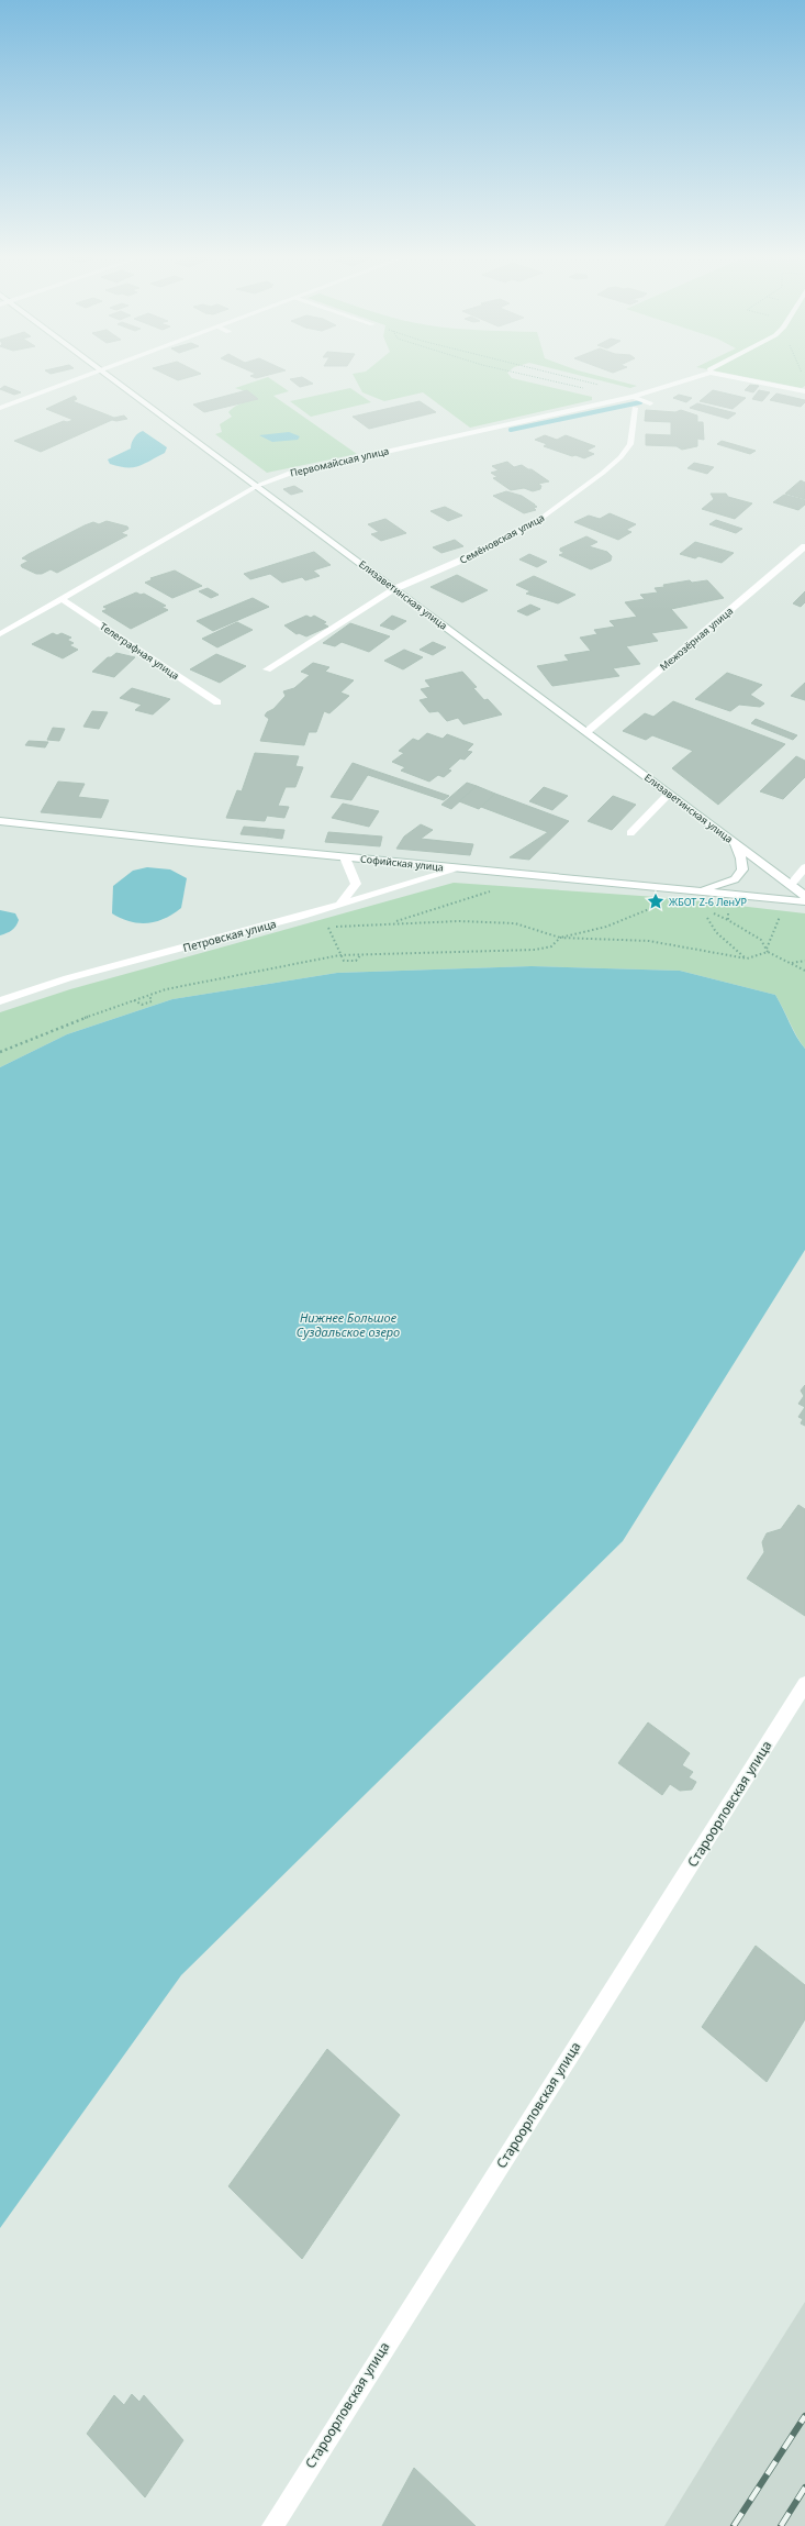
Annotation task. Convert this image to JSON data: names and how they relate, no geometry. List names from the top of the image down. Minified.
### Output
{"streets":{"street":["Первомайская улица","Семёновская улица","Елизаветинская улица","Межозёрная улица","Телеграфная улица","Софийская улица","Петровская улица","Староорловская улица"]},"crossings":[["Первомайская улица","Елизаветинская улица"],["Первомайская улица","Телеграфная улица"],["Семёновская улица","Елизаветинская улица"],["Елизаветинская улица","Межозёрная улица"],["Софийская улица","Петровская улица"]],"water":["Нижнее Большое Суздальское озеро"],"places":{"place":["ЖБОТ Z-6 ЛенУР"]}}
